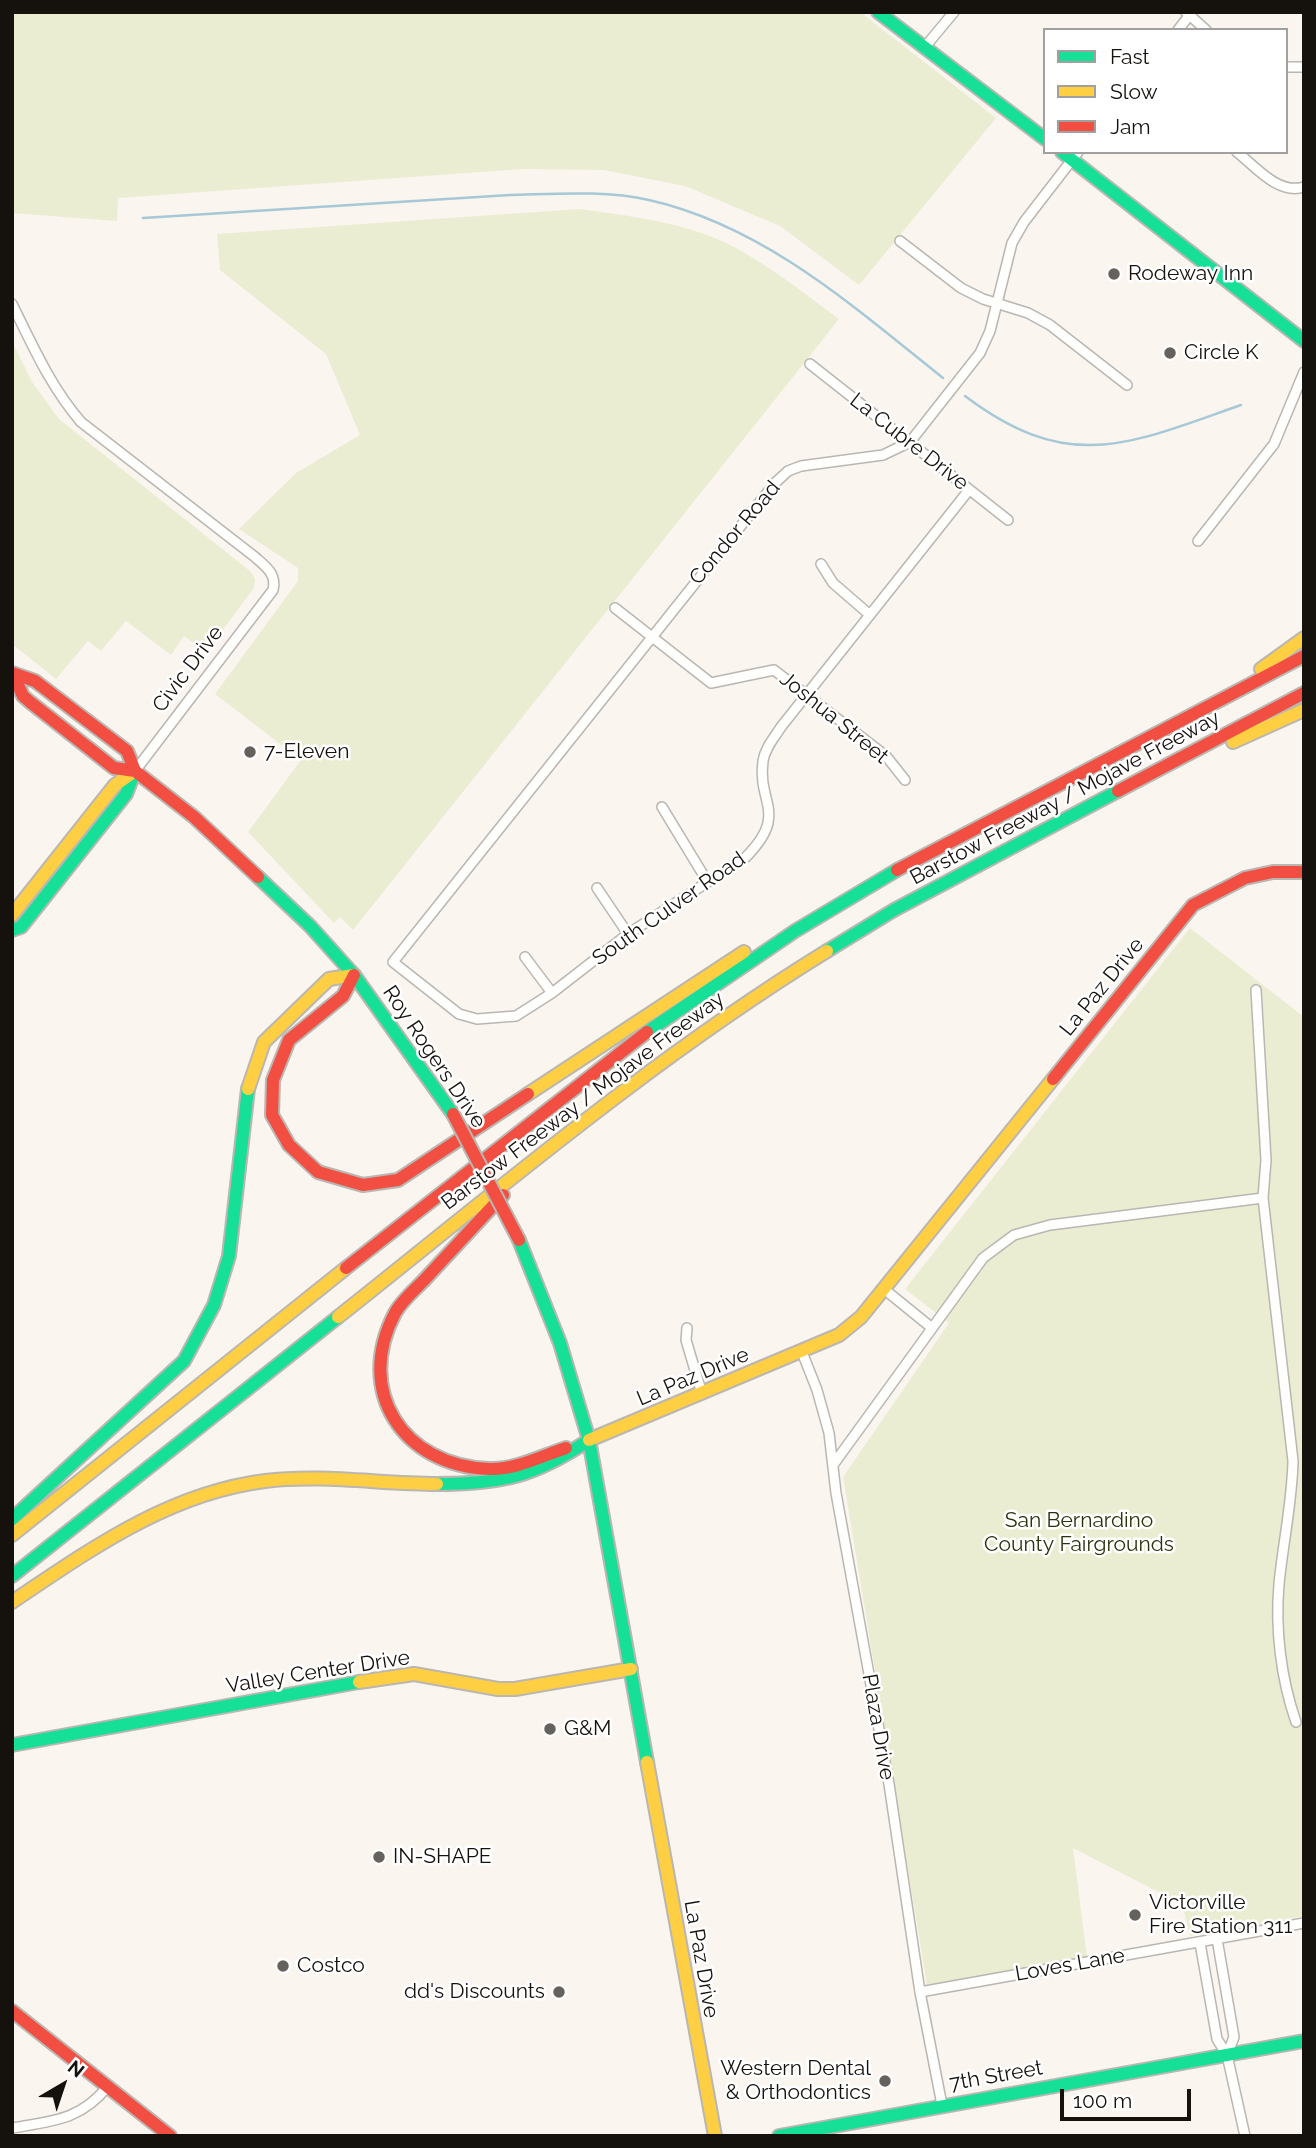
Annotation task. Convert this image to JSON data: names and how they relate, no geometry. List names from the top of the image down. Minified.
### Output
{"streets":{"main road":["Civic Drive","Barstow Freeway / Mojave Freeway","La Paz Drive","Roy Rogers Drive","Valley Center Drive","7th Street"],"street":["La Cubre Drive","Condor Road","Joshua Street","South Culver Road","Plaza Drive","Loves Lane"]},"crossings":[["La Cubre Drive","Condor Road"],["La Cubre Drive","South Culver Road"],["Condor Road","Joshua Street"],["Condor Road","South Culver Road"],["Civic Drive","Roy Rogers Drive"],["Joshua Street","South Culver Road"],["La Paz Drive","Roy Rogers Drive"],["La Paz Drive","Valley Center Drive"],["La Paz Drive","Plaza Drive"],["Plaza Drive","Loves Lane"],["Plaza Drive","7th Street"]],"parks":["San Bernardino County Fairgrounds"],"places":["Rodeway Inn","Circle K","7-Eleven","G&M","IN-SHAPE","Victorville Fire Station 311","Costco","dd's Discounts","Western Dental & Orthodontics"],"legend":["Fast","Slow","Jam"],"scale_bar":"100 m","north":"top right"}
